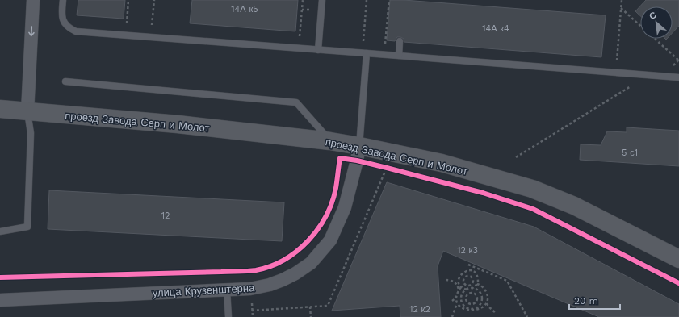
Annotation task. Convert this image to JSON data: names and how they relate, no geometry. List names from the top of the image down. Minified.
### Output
{"streets":{"street":["проезд Завода Серп и Молот","улица Крузенштерна"]},"crossings":[["проезд Завода Серп и Молот","улица Крузенштерна"]],"house_numbers":["14А к5","14А к4","5 с1","12","12 к3","12 к2"],"scale_bar":"20 m","north":"top left"}
